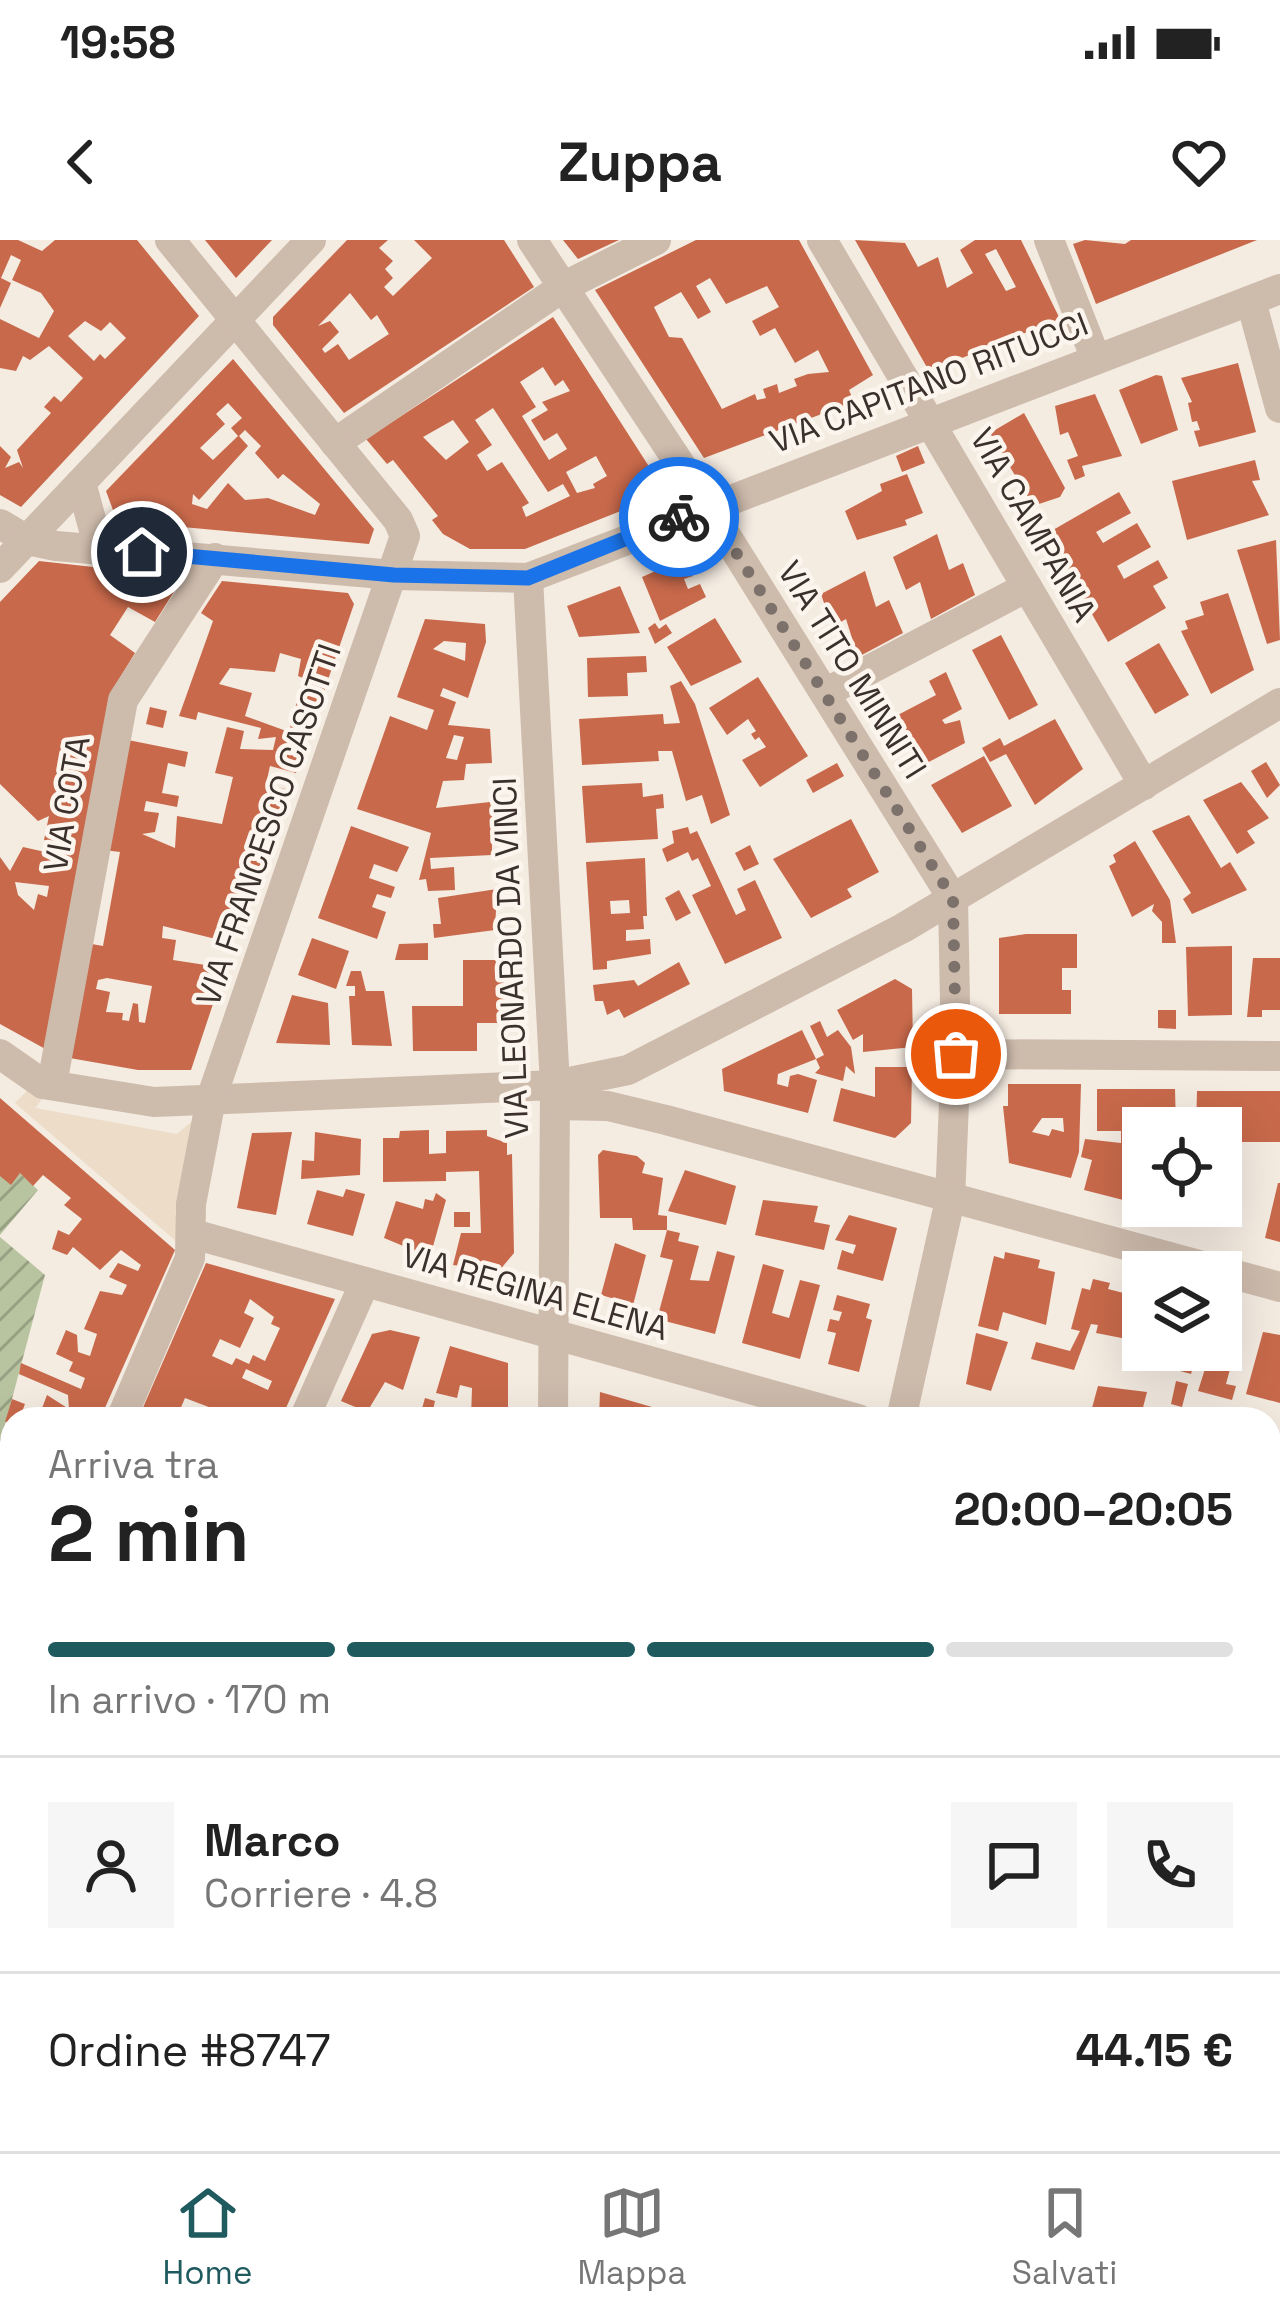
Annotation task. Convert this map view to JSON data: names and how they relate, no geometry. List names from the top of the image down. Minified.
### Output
{"streets":{"street":["VIA CAPITANO RITUCCI","VIA CAMPANIA","VIA TITO MINNITI","VIA COTA","VIA FRANCESCO CASOTTI","VIA LEONARDO DA VINCI","VIA REGINA ELENA"]},"crossings":[["VIA CAPITANO RITUCCI","VIA CAMPANIA"],["VIA CAPITANO RITUCCI","VIA TITO MINNITI"],["VIA CAPITANO RITUCCI","VIA COTA"],["VIA CAPITANO RITUCCI","VIA FRANCESCO CASOTTI"],["VIA CAPITANO RITUCCI","VIA LEONARDO DA VINCI"],["VIA FRANCESCO CASOTTI","VIA REGINA ELENA"],["VIA LEONARDO DA VINCI","VIA REGINA ELENA"]],"page":{"status":"19:58","header":"Zuppa","heading":["2 min","Arriva tra","20:00–20:05"],"panel":["Marco","Corriere · 4.8","Ordine #8747","44.15 €"],"bar":"In arrivo · 170 m","tabs":["Home","Mappa","Salvati"]}}
